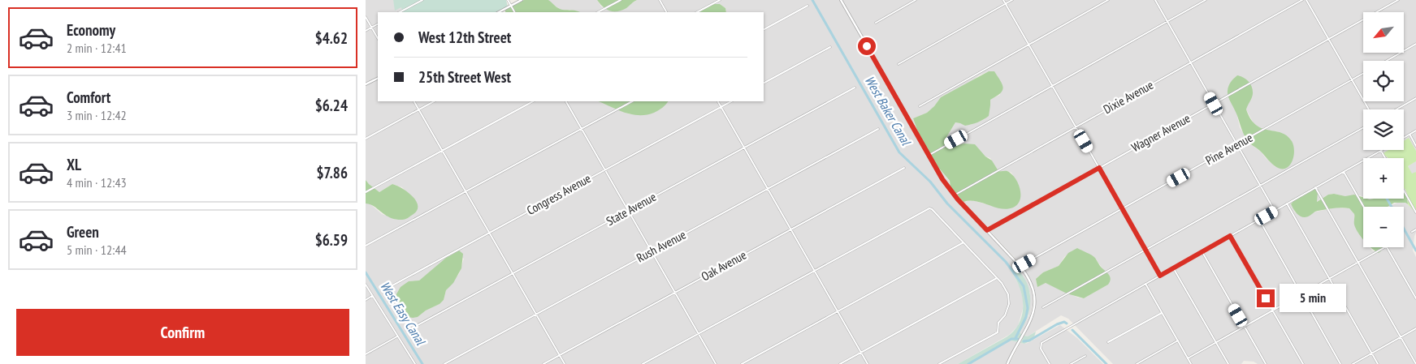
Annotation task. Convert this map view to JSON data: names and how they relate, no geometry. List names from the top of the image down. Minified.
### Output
{"streets":{"street":["Dixie Avenue","Wagner Avenue","Pine Avenue","Congress Avenue","State Avenue","Rush Avenue","Oak Avenue"]},"water":["West Baker Canal","West Easy Canal"],"north":"bottom left","page":{"list":[{"name":"Economy","note":"2 min · 12:41","value":"$4.62"},{"name":"Comfort","note":"3 min · 12:42","value":"$6.24"},{"name":"XL","note":"4 min · 12:43","value":"$7.86"},{"name":"Green","note":"5 min · 12:44","value":"$6.59"}],"map_buttons":["+","−"],"banner":["West 12th Street","25th Street West"],"bubble":"5 min","buttons":"Confirm"}}
